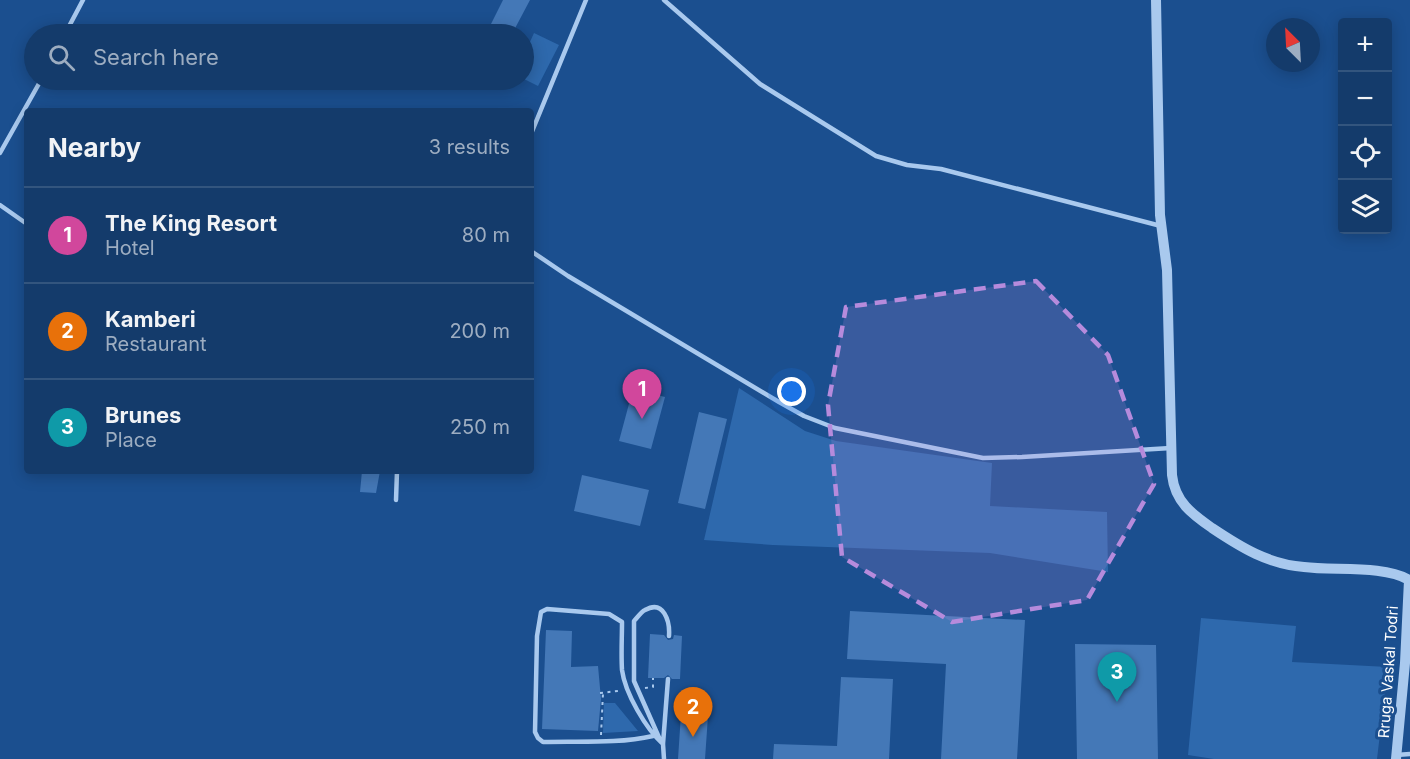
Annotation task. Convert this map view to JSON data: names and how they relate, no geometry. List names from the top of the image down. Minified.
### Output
{"streets":{"street":["Rruga Vaskal Todri"]},"north":"top left","page":{"map_buttons":["+","−"],"search":"Search here","heading":["Nearby","3 results"],"list":[{"mark":"1","name":"The King Resort","note":"Hotel","value":"80 m"},{"mark":"2","name":"Kamberi","note":"Restaurant","value":"200 m"},{"mark":"3","name":"Brunes","note":"Place","value":"250 m"}],"pins":["1","3","2"]}}
